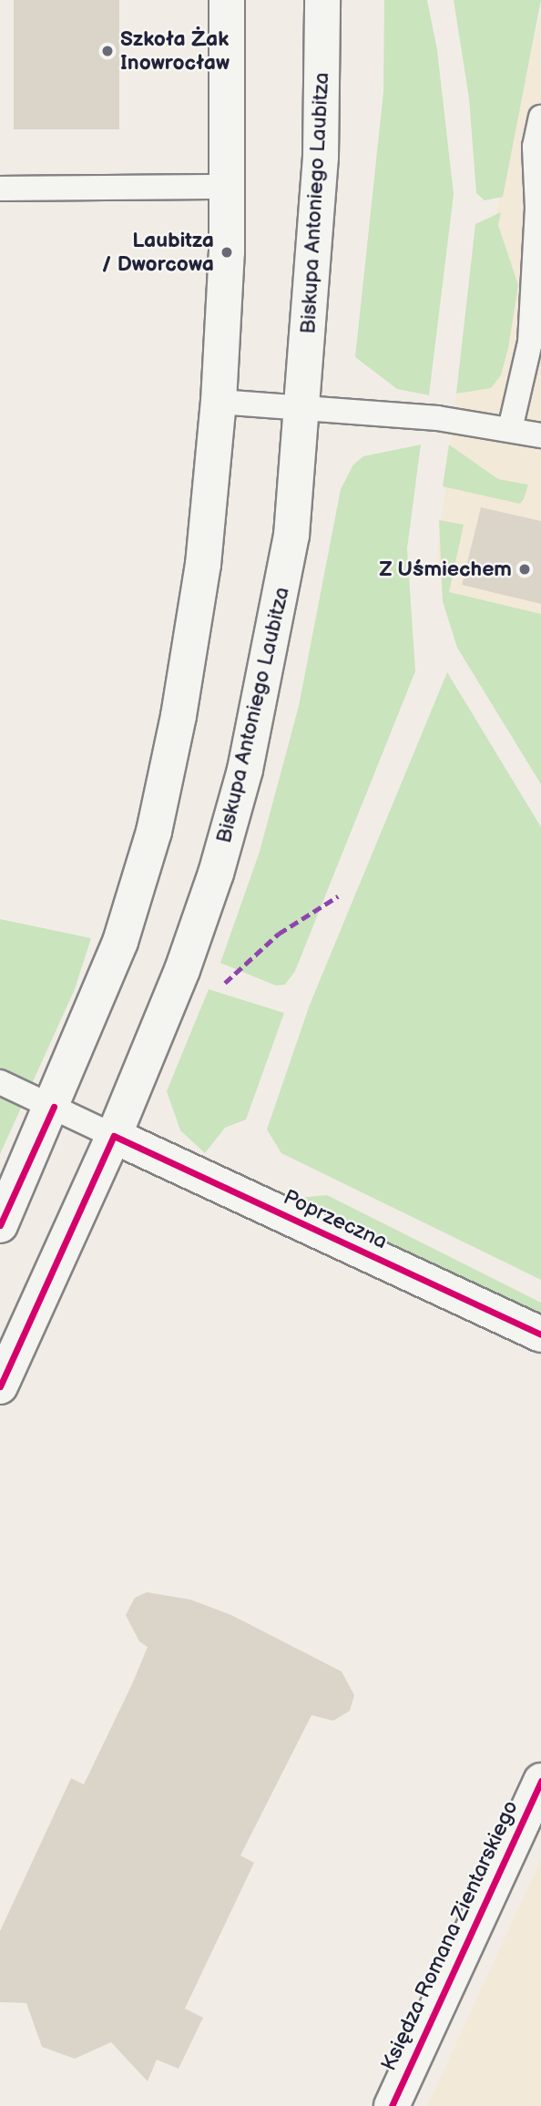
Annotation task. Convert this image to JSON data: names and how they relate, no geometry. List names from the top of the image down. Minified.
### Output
{"streets":{"main road":["Biskupa Antoniego Laubitza","Poprzeczna","Księdza Romana Zientarskiego"]},"crossings":[["Biskupa Antoniego Laubitza","Poprzeczna"]],"places":["Szkoła Żak Inowrocław","Laubitza / Dworcowa","Z Uśmiechem"]}
